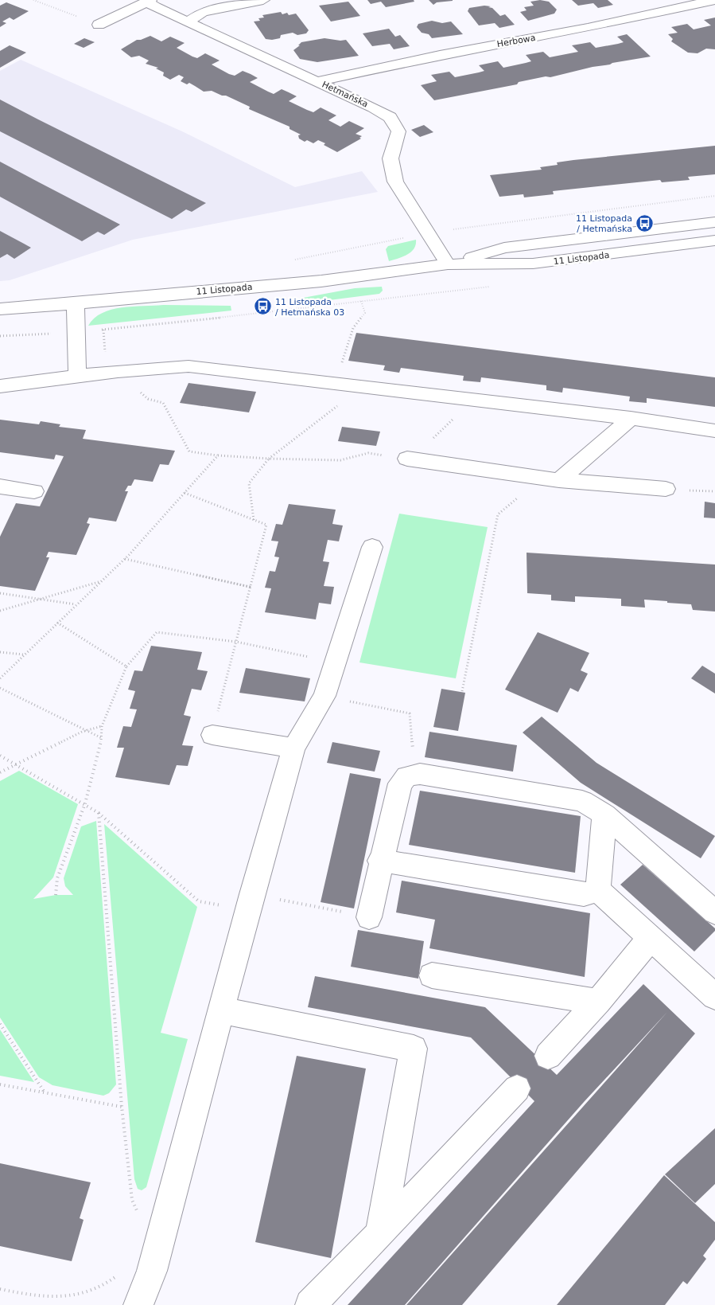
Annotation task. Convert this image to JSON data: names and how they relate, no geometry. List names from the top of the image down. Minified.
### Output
{"streets":{"street":["Herbowa","Hetmańska","11 Listopada"]},"crossings":[["Herbowa","Hetmańska"],["Hetmańska","11 Listopada"]],"places":{"bus stop":["11 Listopada / Hetmańska","11 Listopada / Hetmańska 03"]}}
